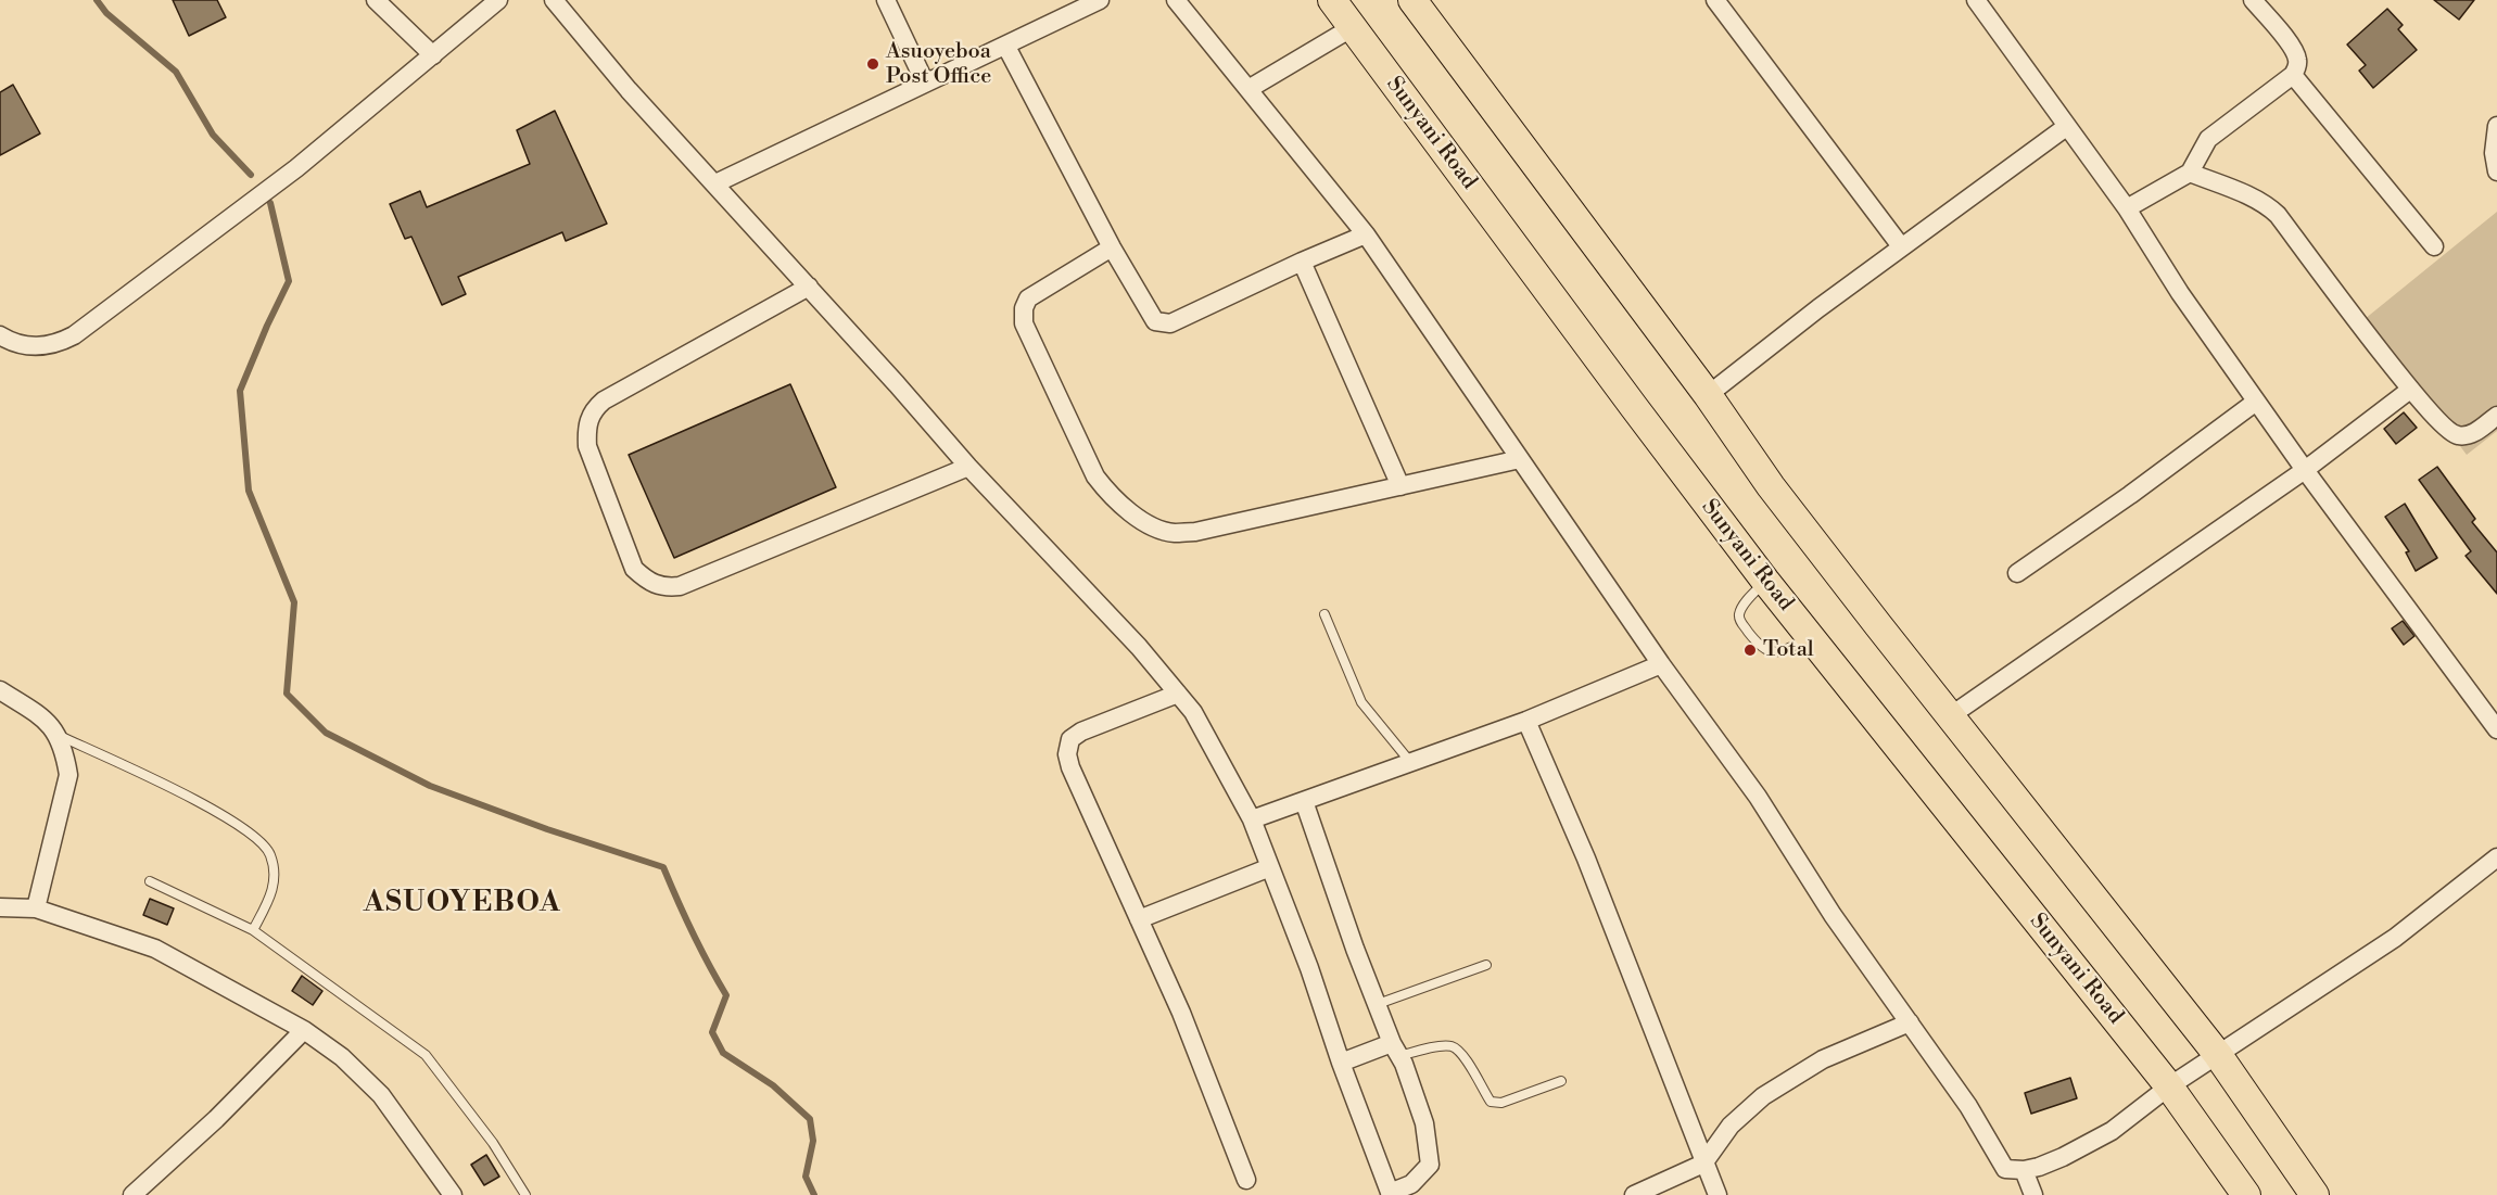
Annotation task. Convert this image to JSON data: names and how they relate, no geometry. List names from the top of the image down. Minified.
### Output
{"streets":{"main road":["Sunyani Road"]},"districts":["ASUOYEBOA"],"places":["Asuoyeboa Post Office","Total"]}
